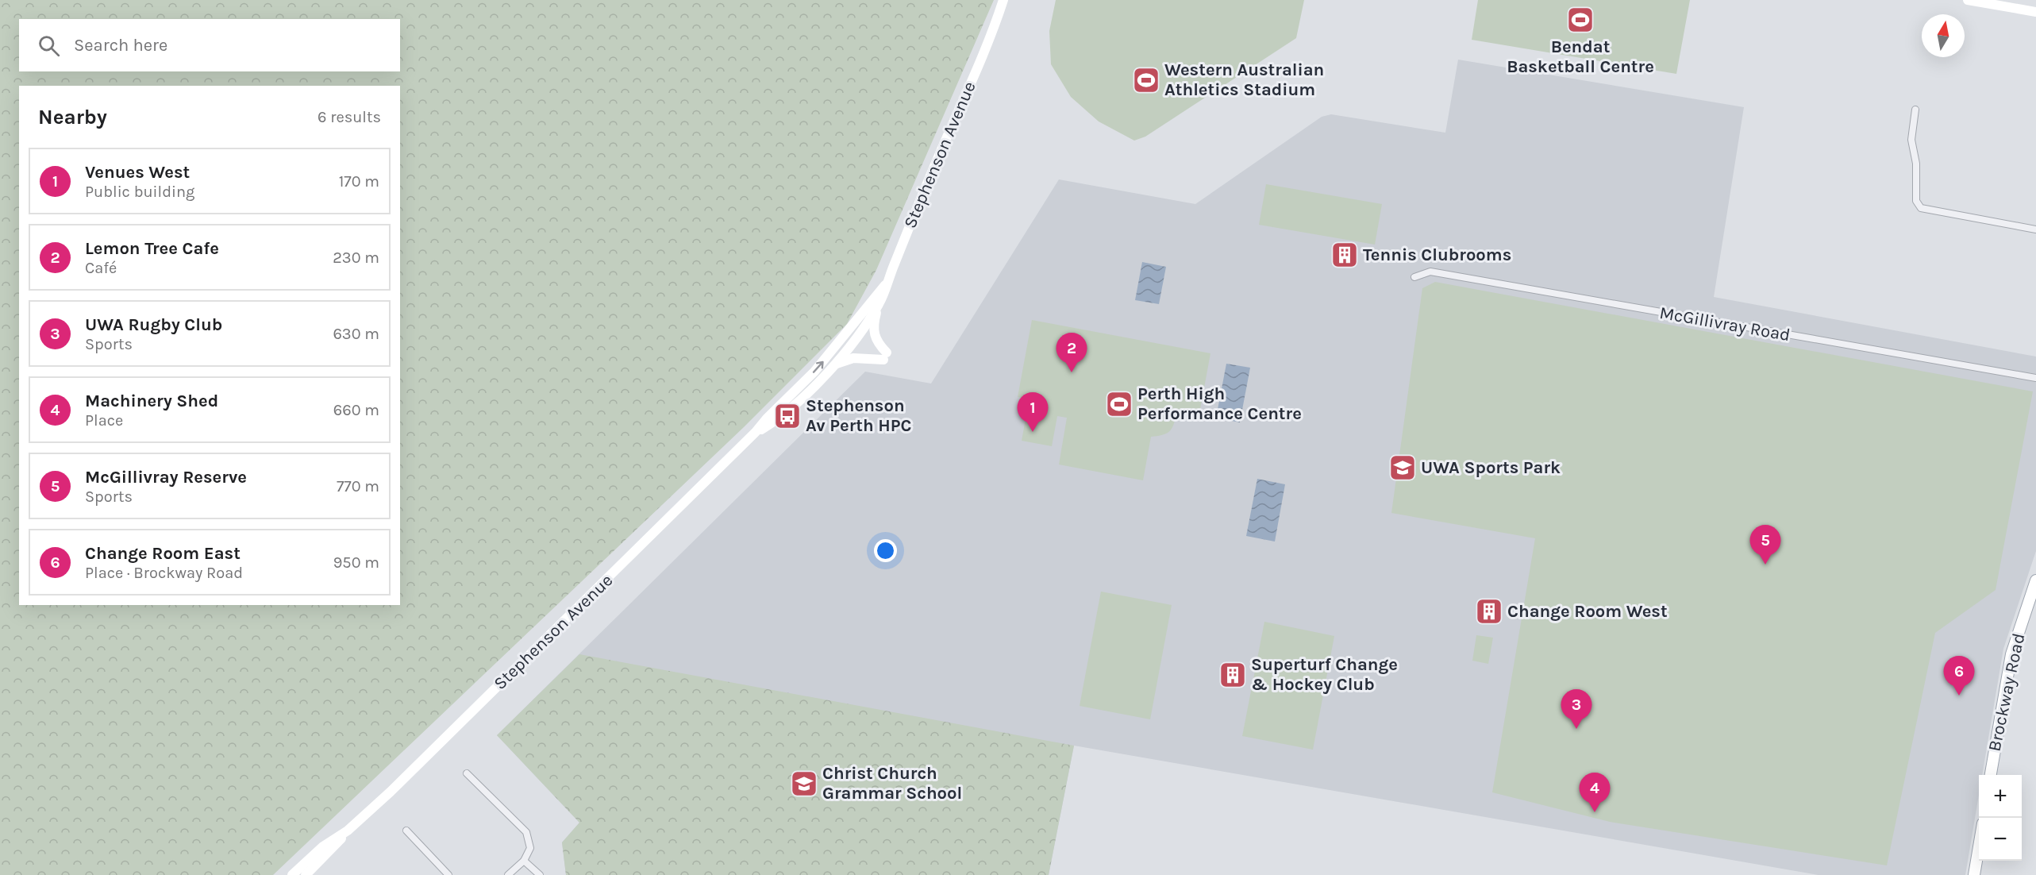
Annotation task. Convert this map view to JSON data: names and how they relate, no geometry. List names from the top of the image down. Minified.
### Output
{"streets":{"main road":["Stephenson Avenue","Brockway Road"],"street":["McGillivray Road"]},"places":{"sports":["Bendat Basketball Centre","Western Australian Athletics Stadium","Perth High Performance Centre"],"building":["Tennis Clubrooms","Change Room West","Superturf Change & Hockey Club"],"bus stop":["Stephenson Av Perth HPC"],"school or university":["UWA Sports Park","Christ Church Grammar School"]},"north":"top","page":{"search":"Search here","heading":["Nearby","6 results"],"list":[{"mark":"1","name":"Venues West","note":"Public building","value":"170 m"},{"mark":"2","name":"Lemon Tree Cafe","note":"Café","value":"230 m"},{"mark":"3","name":"UWA Rugby Club","note":"Sports","value":"630 m"},{"mark":"4","name":"Machinery Shed","note":"Place","value":"660 m"},{"mark":"5","name":"McGillivray Reserve","note":"Sports","value":"770 m"},{"mark":"6","name":"Change Room East","note":"Place · Brockway Road","value":"950 m"}],"pins":["2","1","5","6","3","4"],"map_buttons":["+","−"]}}
